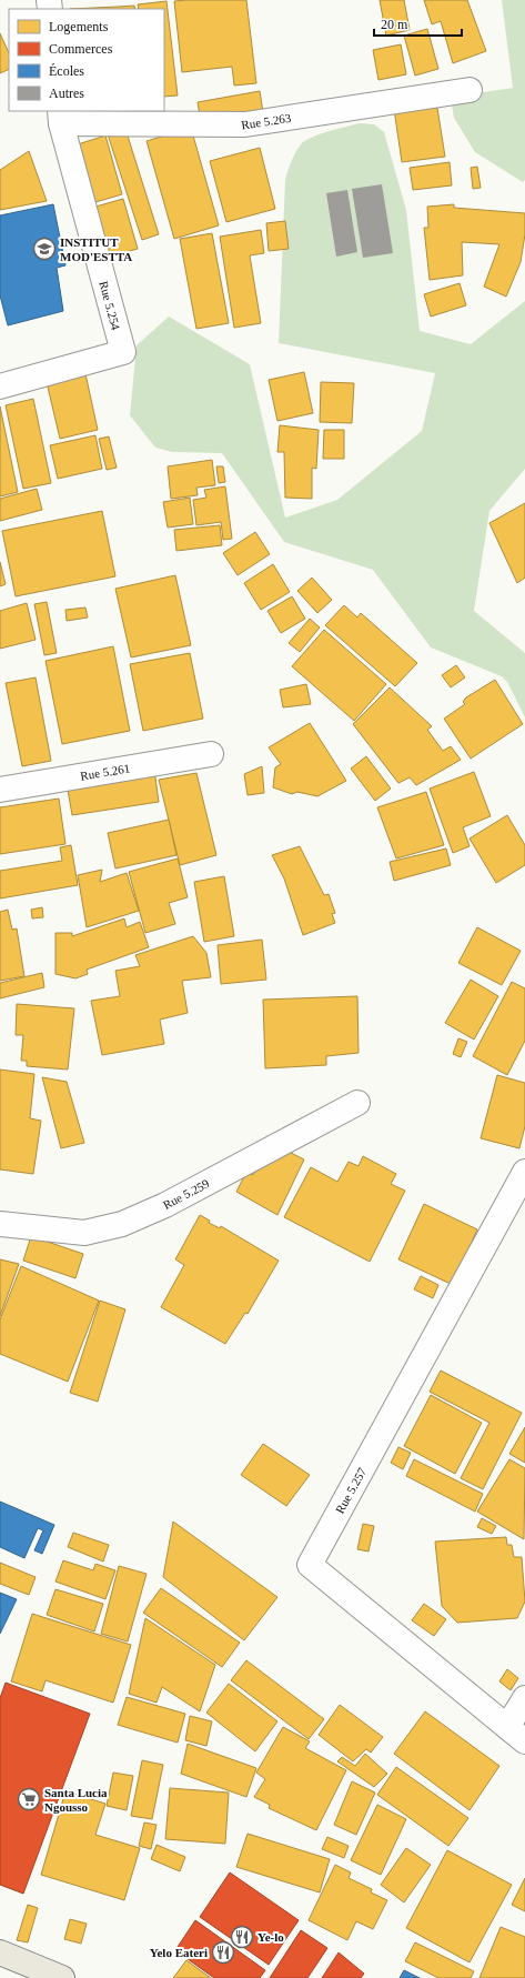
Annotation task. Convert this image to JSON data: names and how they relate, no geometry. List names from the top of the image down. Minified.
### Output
{"streets":{"street":["Rue 5.263","Rue 5.254","Rue 5.261","Rue 5.259","Rue 5.257"]},"crossings":[["Rue 5.263","Rue 5.254"]],"places":{"school or university":["INSTITUT MOD'ESTTA"],"supermarket":["Santa Lucia Ngousso"],"restaurant":["Ye-lo","Yelo Eateri"]},"legend":["Logements","Commerces","Écoles","Autres"],"scale_bar":"20 m"}
